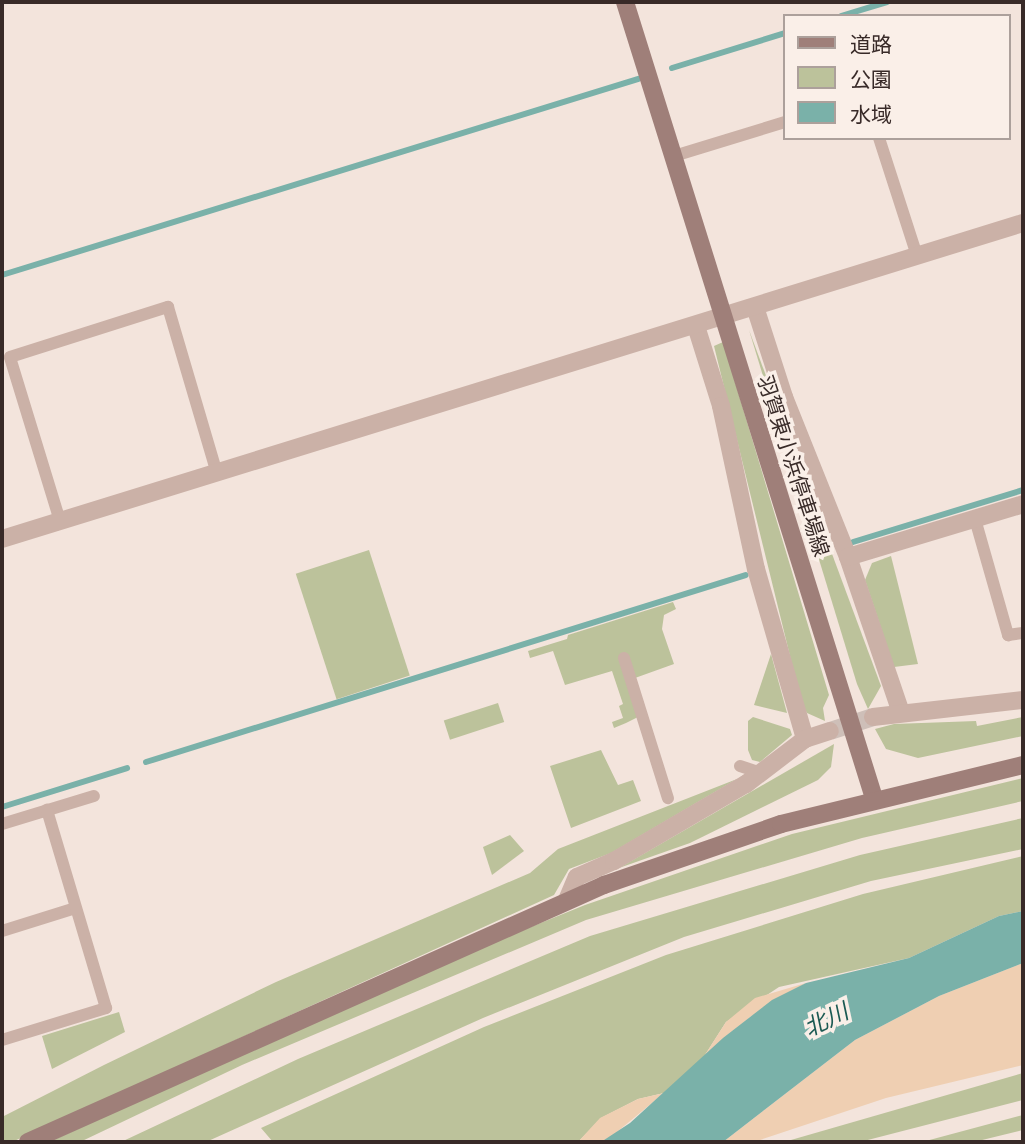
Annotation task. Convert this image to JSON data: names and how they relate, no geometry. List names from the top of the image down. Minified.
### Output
{"streets":{"main road":["羽賀東小浜停車場線"]},"water":["北川"],"legend":["道路","公園","水域"]}
